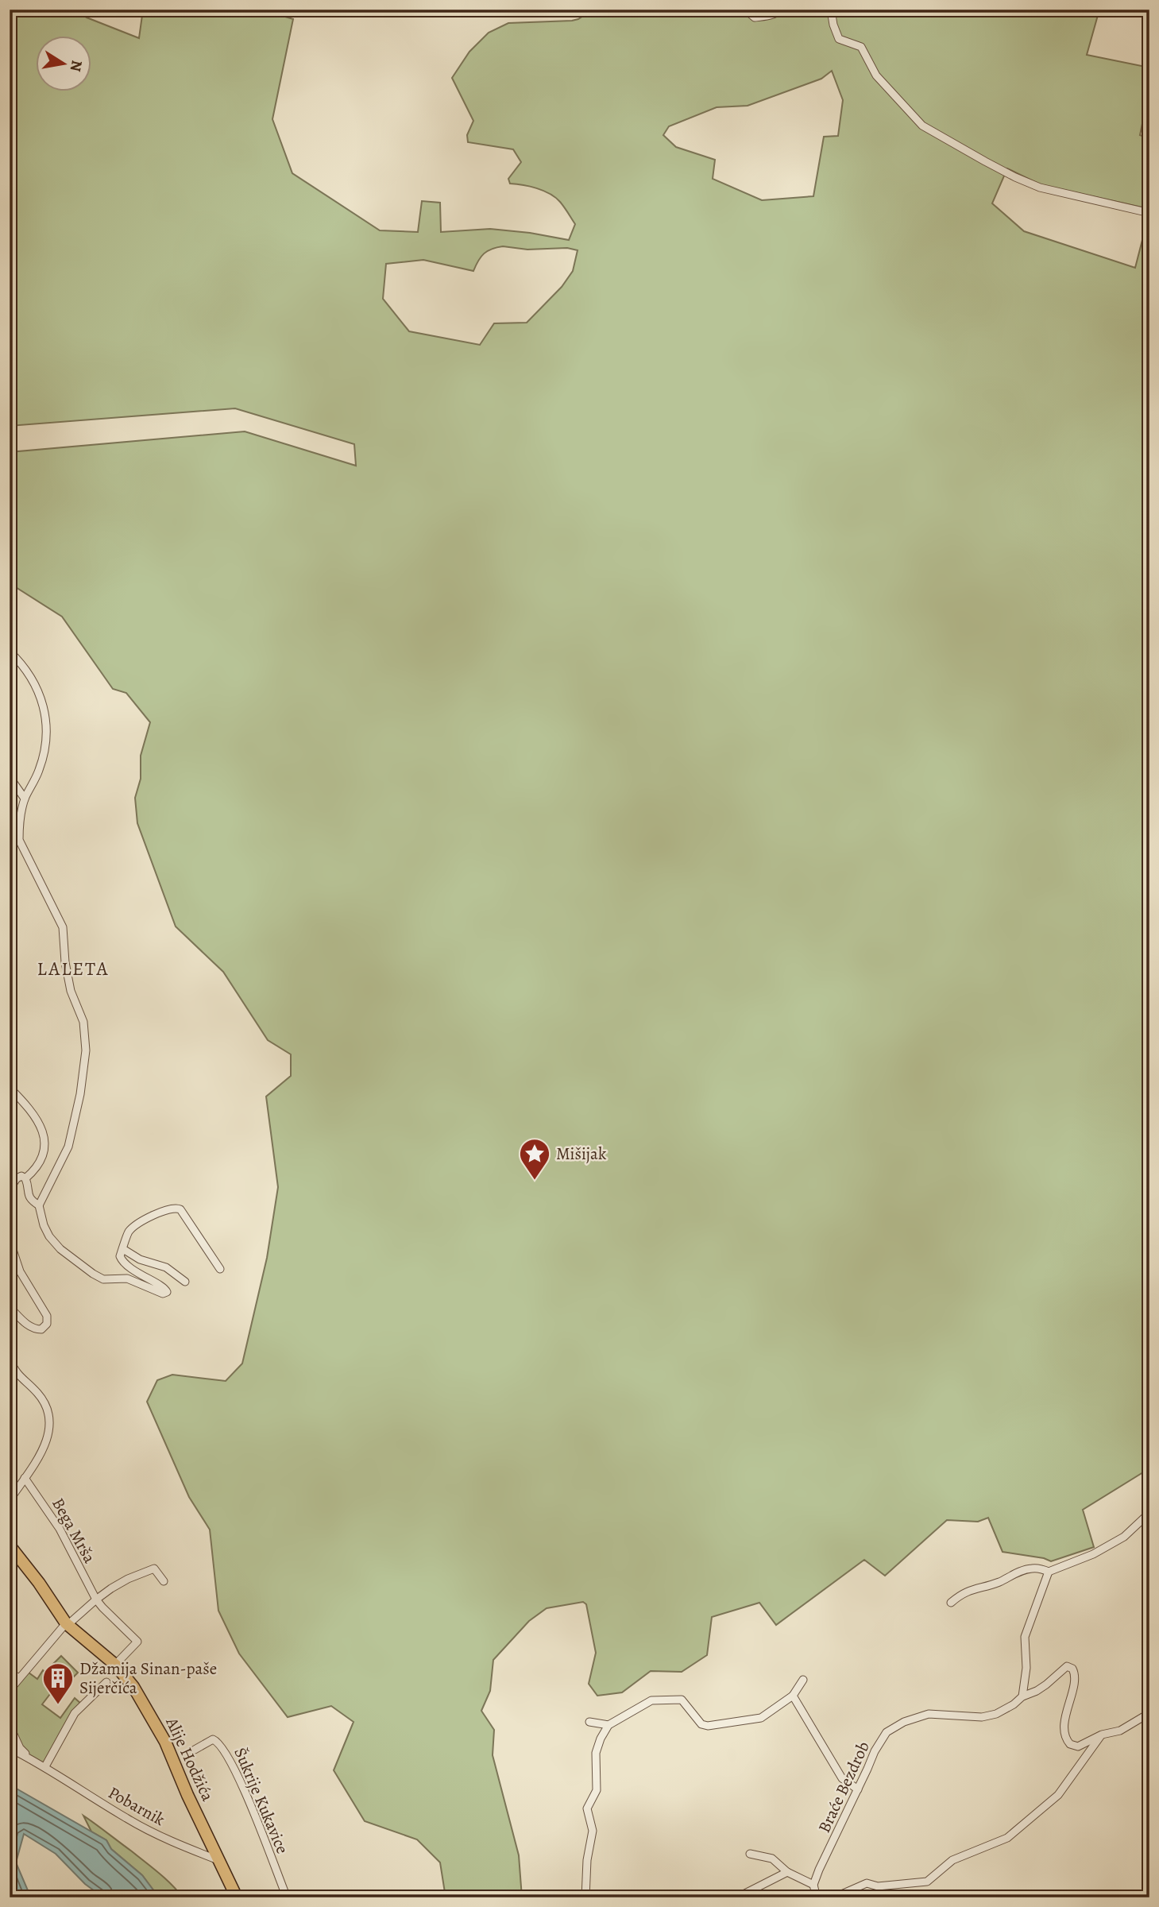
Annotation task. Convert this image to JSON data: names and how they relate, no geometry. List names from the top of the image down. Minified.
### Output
{"streets":{"main road":["Alije Hodžića"],"street":["Bega Mrša","Braće Bezdrob","Šukrije Kukavice","Pobarnik"]},"crossings":[["Bega Mrša","Alije Hodžića"],["Alije Hodžića","Pobarnik"]],"districts":["LALETA"],"places":{"place":["Mišijak"],"building":["Džamija Sinan-paše Sijerčića"]},"north":"right"}
